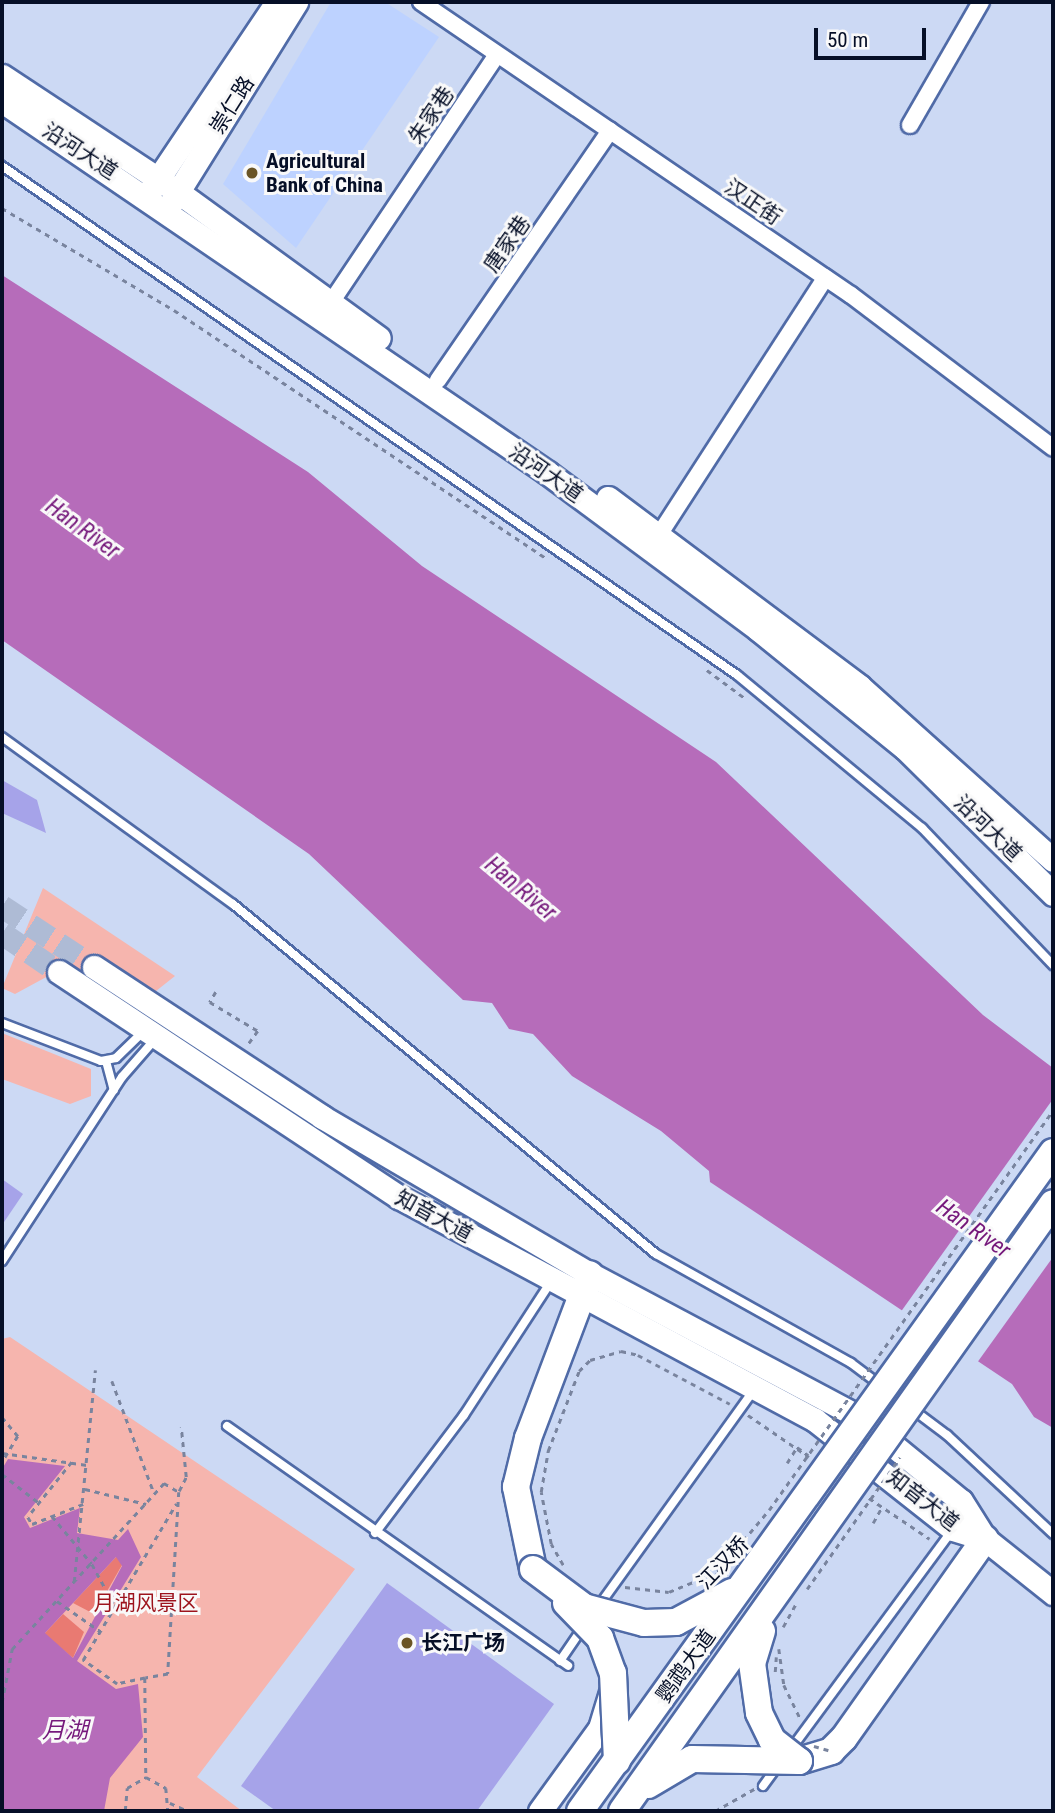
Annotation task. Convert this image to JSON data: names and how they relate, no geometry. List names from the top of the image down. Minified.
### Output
{"streets":{"main road":["崇仁路","沿河大道","知音大道","鹦鹉大道"],"street":["朱家巷","汉正街","唐家巷"],"path":["江汉桥"]},"crossings":[["崇仁路","沿河大道"],["朱家巷","沿河大道"],["朱家巷","汉正街"],["沿河大道","唐家巷"],["汉正街","唐家巷"]],"water":["Han River","月湖"],"parks":["月湖风景区"],"places":["Agricultural Bank of China","长江广场"],"scale_bar":"50 m"}
